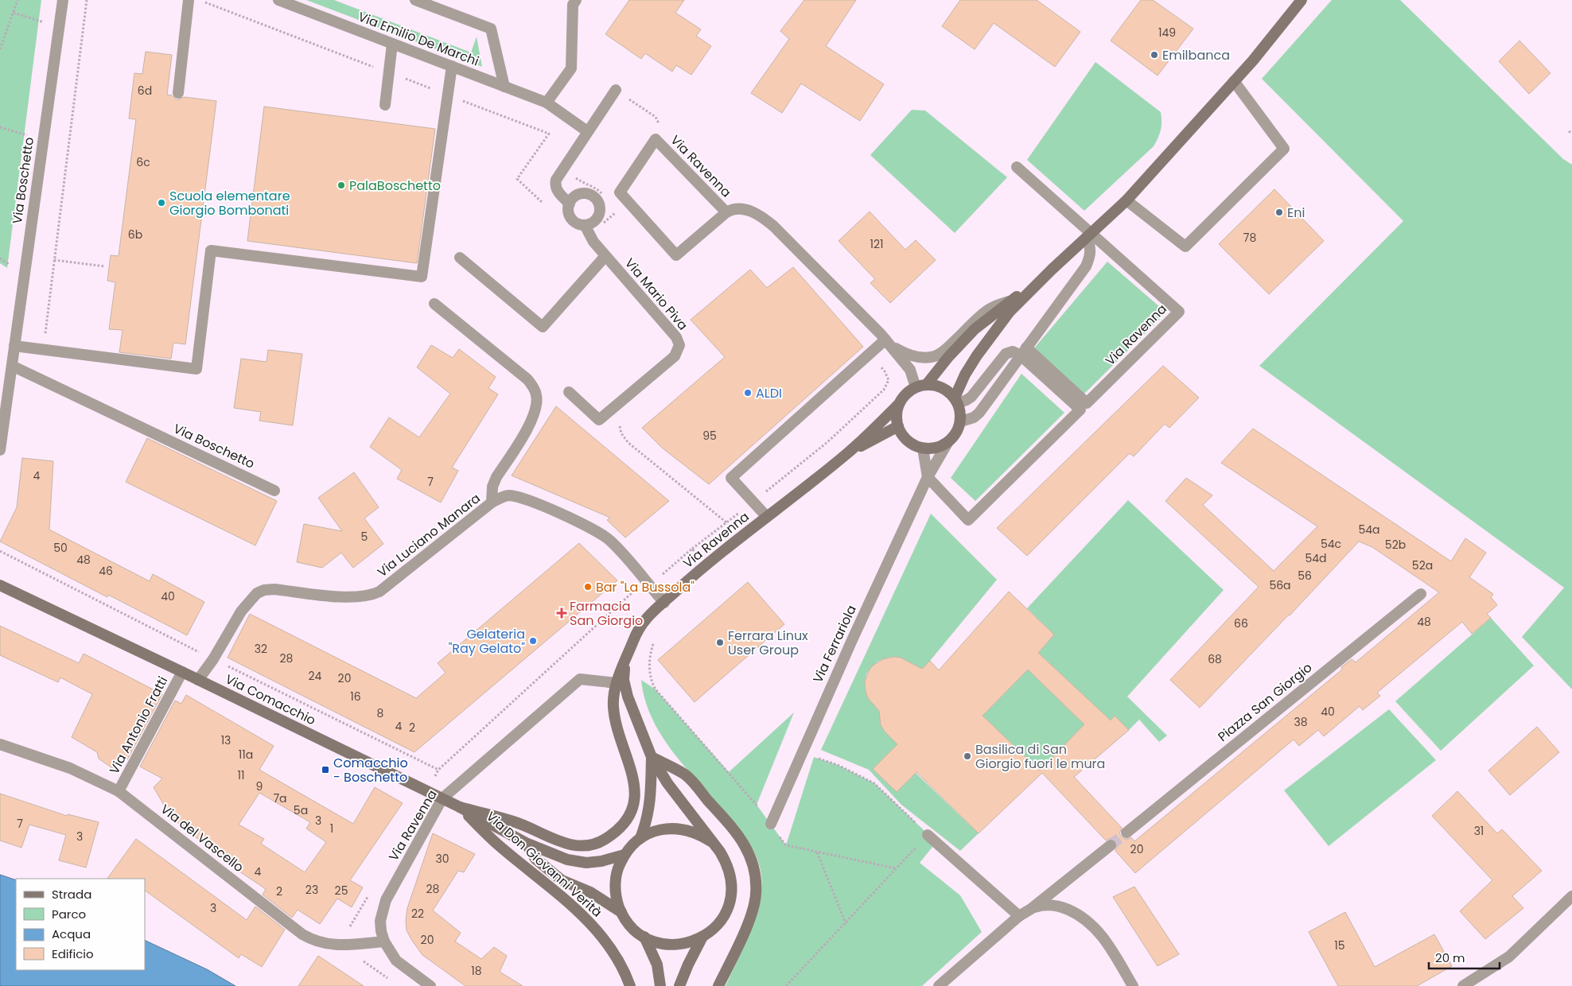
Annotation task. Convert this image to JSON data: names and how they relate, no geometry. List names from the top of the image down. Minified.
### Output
{"streets":{"main road":["Via Ravenna","Via Comacchio","Via Don Giovanni Verità"],"street":["Via Emilio De Marchi","Via Boschetto","Via Mario Piva","Via Luciano Manara","Via Ferrariola","Piazza San Giorgio","Via Antonio Fratti","Via del Vascello"]},"crossings":[["Via Ravenna","Via Ferrariola"],["Via Ravenna","Via Comacchio"],["Via Ravenna","Via del Vascello"],["Via Ravenna","Via Don Giovanni Verità"],["Via Luciano Manara","Via Comacchio"],["Via Comacchio","Via Antonio Fratti"],["Via Comacchio","Via Don Giovanni Verità"],["Via Antonio Fratti","Via del Vascello"]],"places":{"other":["Emilbanca","PalaBoschetto","Scuola elementare Giorgio Bombonati","Eni","ALDI","Bar \"La Bussola\"","Gelateria \"Ray Gelato\"","Ferrara Linux User Group","Basilica di San Giorgio fuori le mura"],"health":["Farmacia San Giorgio"],"transit":["Comacchio - Boschetto"]},"house_numbers":["149","6d","6c","6b","78","121","95","4","7","54a","5","54c","52b","50","54d","48","52a","46","56","56a","40","48","66","32","28","68","24","20","16","40","8","38","4","2","13","11a","11","9","7a","5a","3","7","1","31","3","20","30","4","28","23","25","2","3","22","20","15","18"],"legend":["Strada","Parco","Acqua","Edificio"],"scale_bar":"20 m"}
